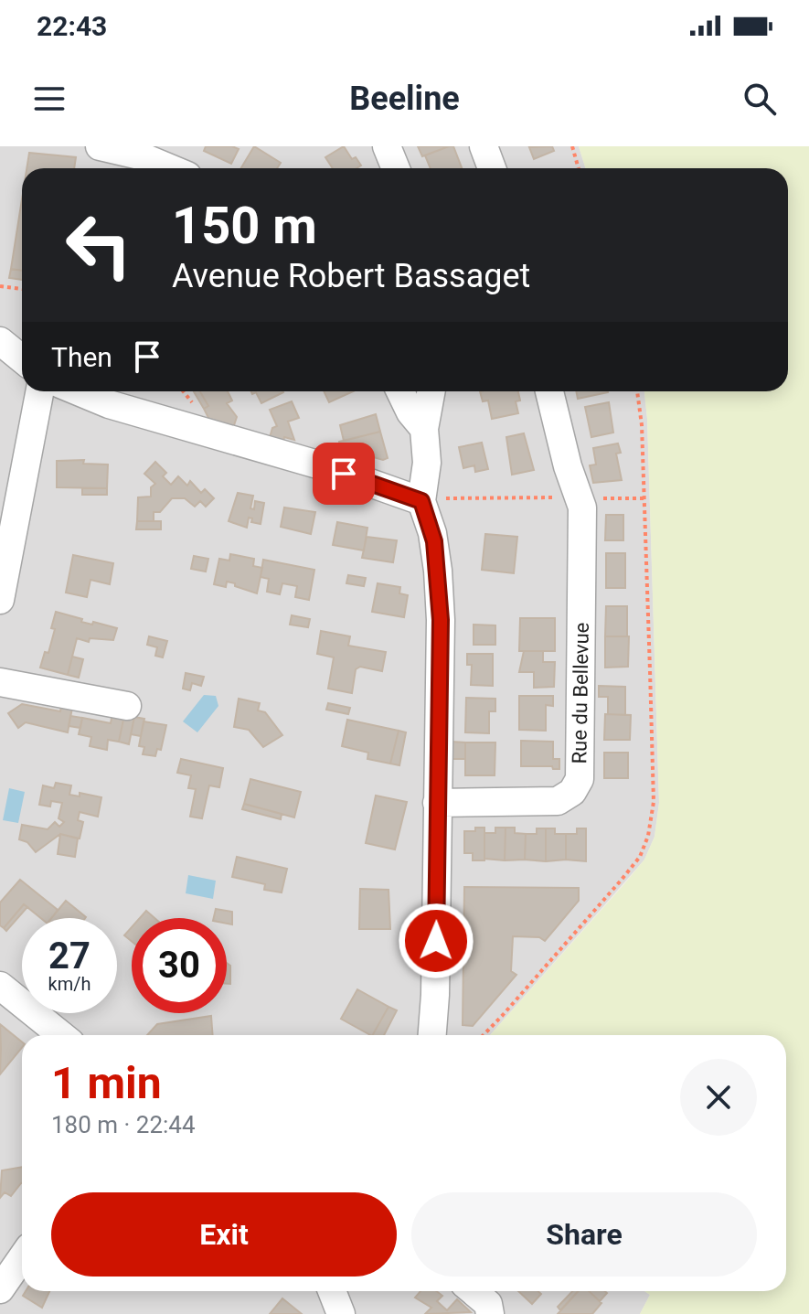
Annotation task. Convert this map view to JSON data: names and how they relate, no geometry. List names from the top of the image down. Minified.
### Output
{"streets":{"street":["Rue du Bellevue"]},"page":{"status":"22:43","header":"Beeline","turn":["150 m","Avenue Robert Bassaget"],"then":"Then","speed":"27 km/h","limit":"30","heading":["1 min","180 m · 22:44"],"buttons":["Exit","Share"]}}
